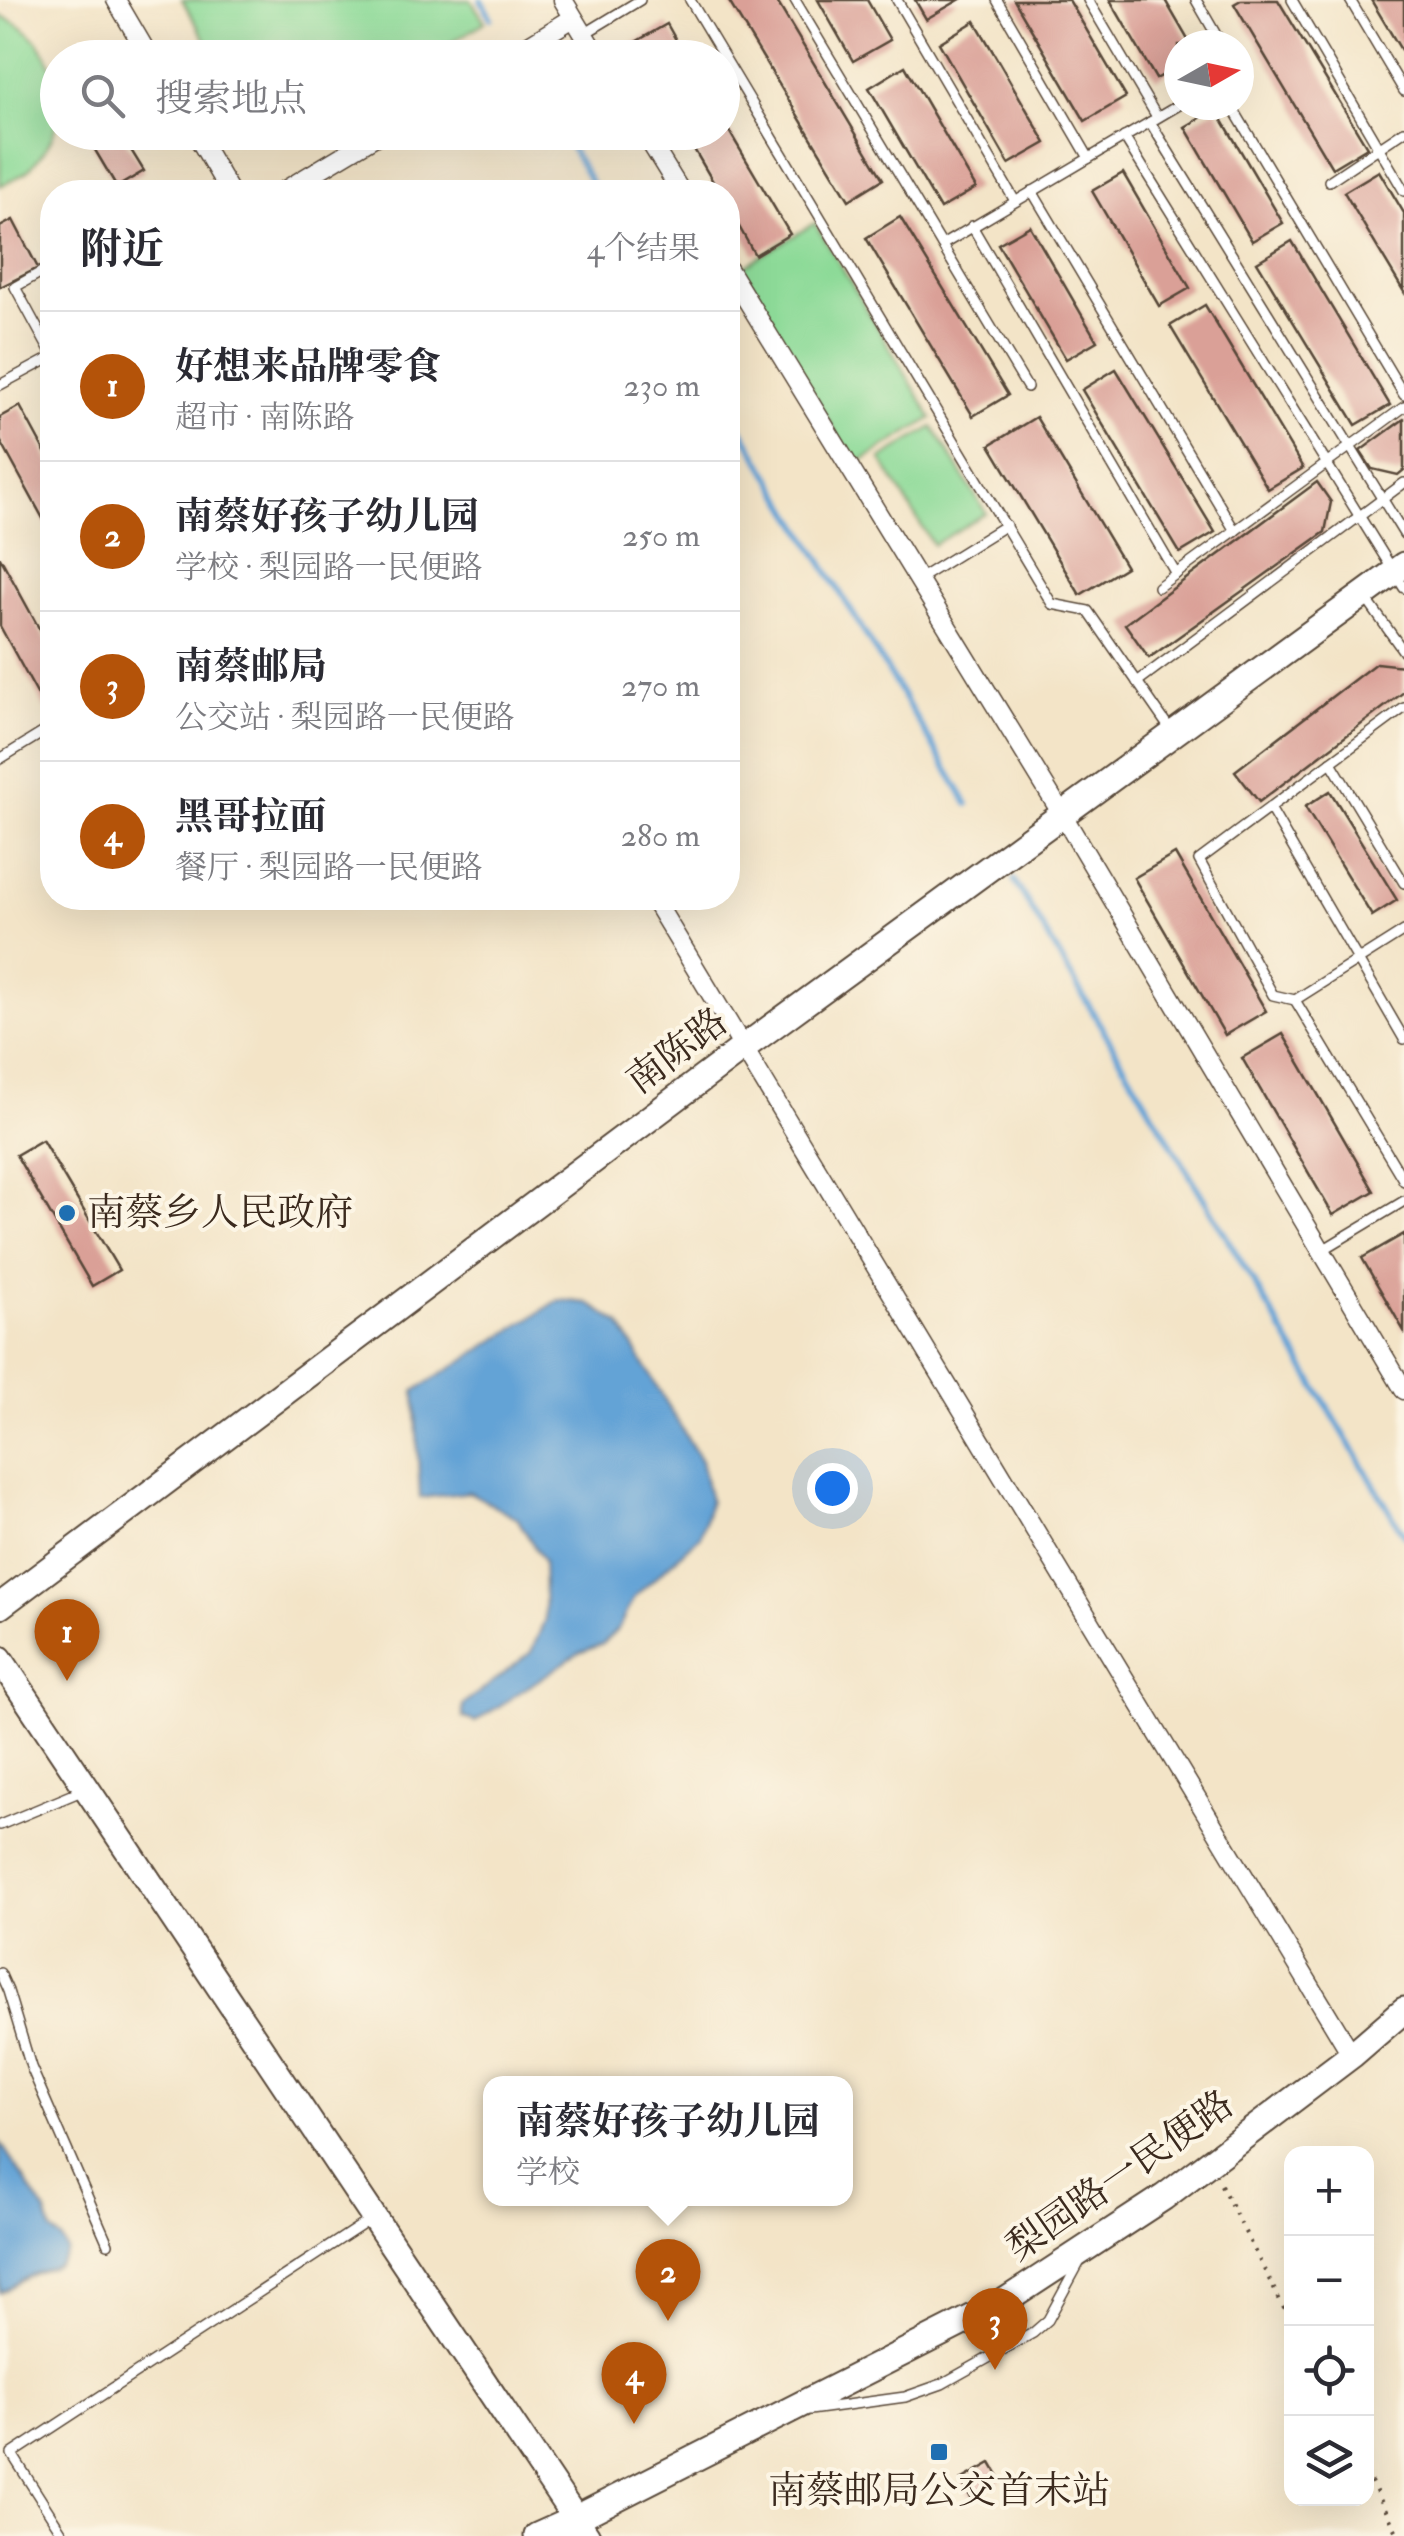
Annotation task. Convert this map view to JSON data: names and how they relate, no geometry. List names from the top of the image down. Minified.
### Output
{"streets":{"street":["南陈路","梨园路一民便路"]},"places":{"other":["南蔡乡人民政府"],"transit":["南蔡邮局公交首末站"]},"north":"right","page":{"search":"搜索地点","heading":["附近","4个结果"],"list":[{"mark":"1","name":"好想来品牌零食","note":"超市 · 南陈路","value":"230 m"},{"mark":"2","name":"南蔡好孩子幼儿园","note":"学校 · 梨园路一民便路","value":"250 m"},{"mark":"3","name":"南蔡邮局","note":"公交站 · 梨园路一民便路","value":"270 m"},{"mark":"4","name":"黑哥拉面","note":"餐厅 · 梨园路一民便路","value":"280 m"}],"pins":["1","2","3","4"],"popup":["南蔡好孩子幼儿园","学校"],"map_buttons":["+","−"]}}
